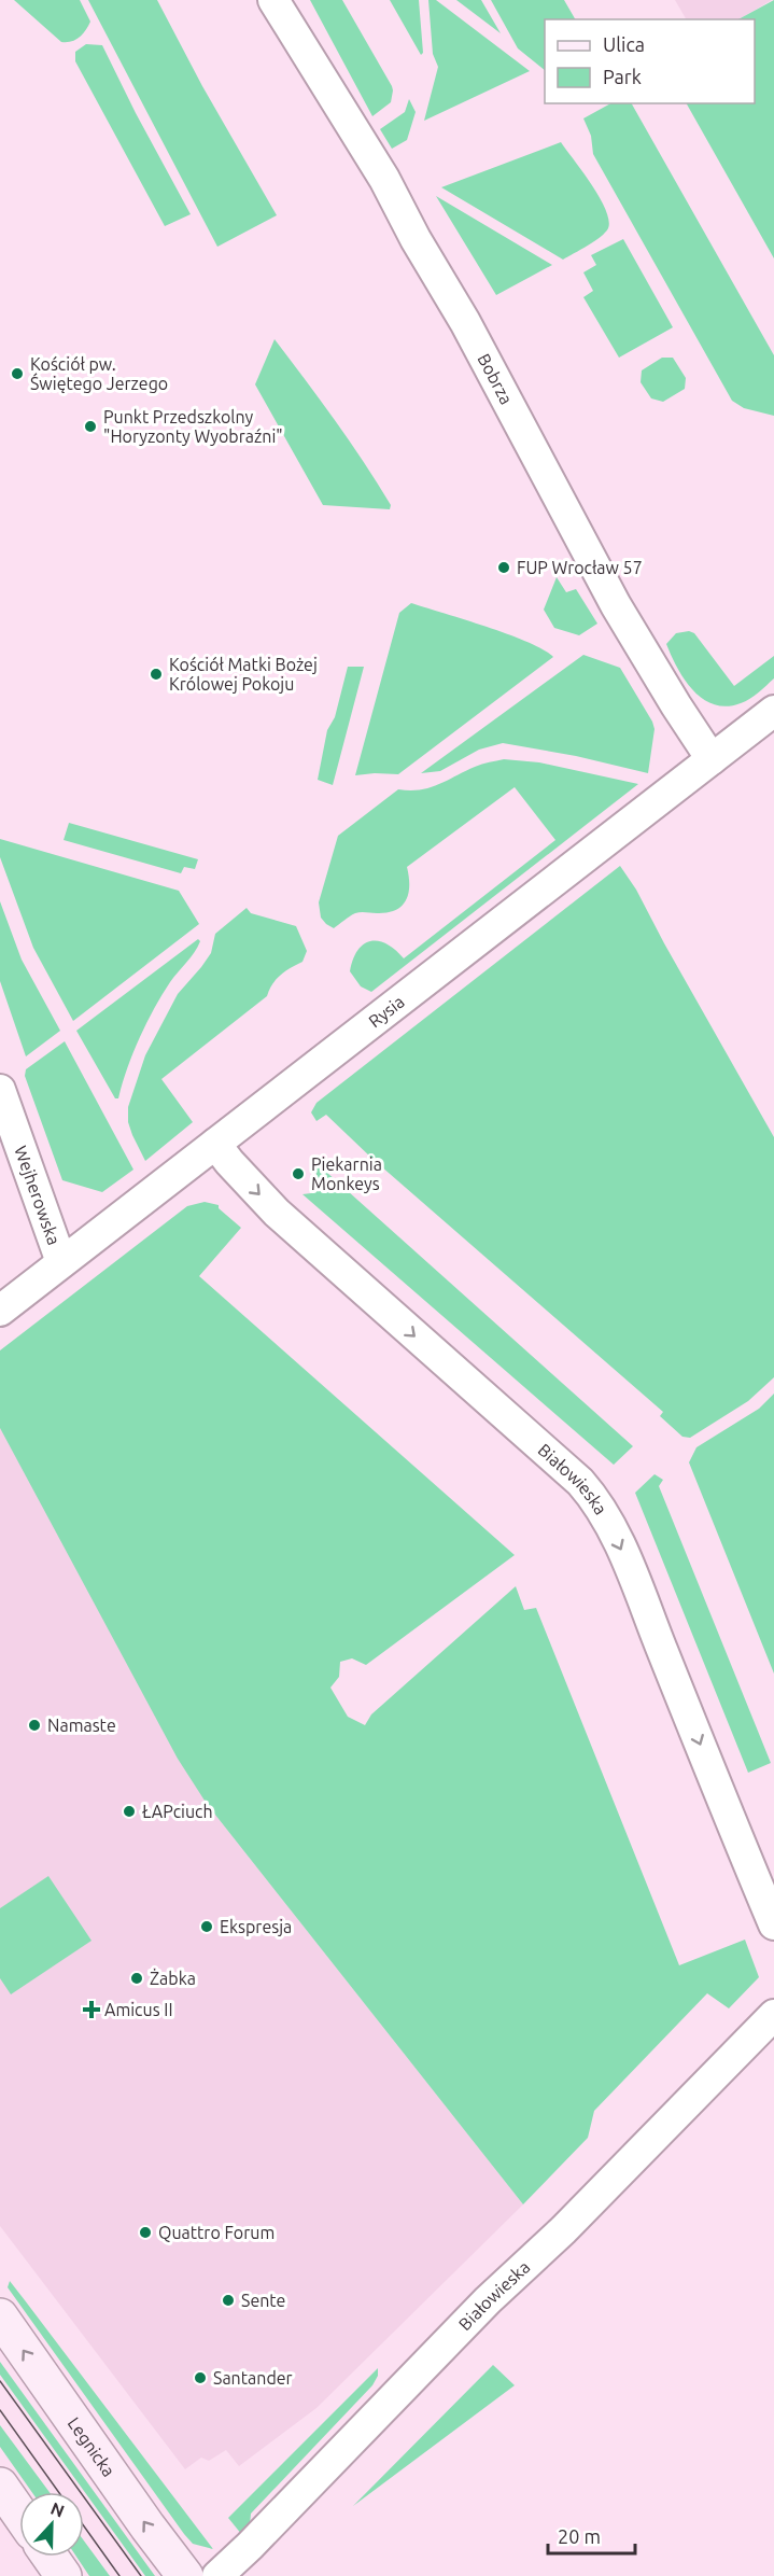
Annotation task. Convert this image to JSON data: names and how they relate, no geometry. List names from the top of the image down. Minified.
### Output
{"streets":{"main road":["Legnicka"],"street":["Bobrza","Rysia","Wejherowska","Białowieska"]},"crossings":[["Bobrza","Rysia"],["Rysia","Wejherowska"],["Rysia","Białowieska"]],"one_way":["Białowieska","Legnicka"],"places":{"other":["Kościół pw. Świętego Jerzego","Punkt Przedszkolny \"Horyzonty Wyobraźni\"","FUP Wrocław 57","Kościół Matki Bożej Królowej Pokoju","Piekarnia Monkeys","Namaste","ŁAPciuch","Ekspresja","Żabka","Quattro Forum","Sente","Santander"],"health":["Amicus II"]},"legend":["Ulica","Park"],"scale_bar":"20 m","north":"top"}
